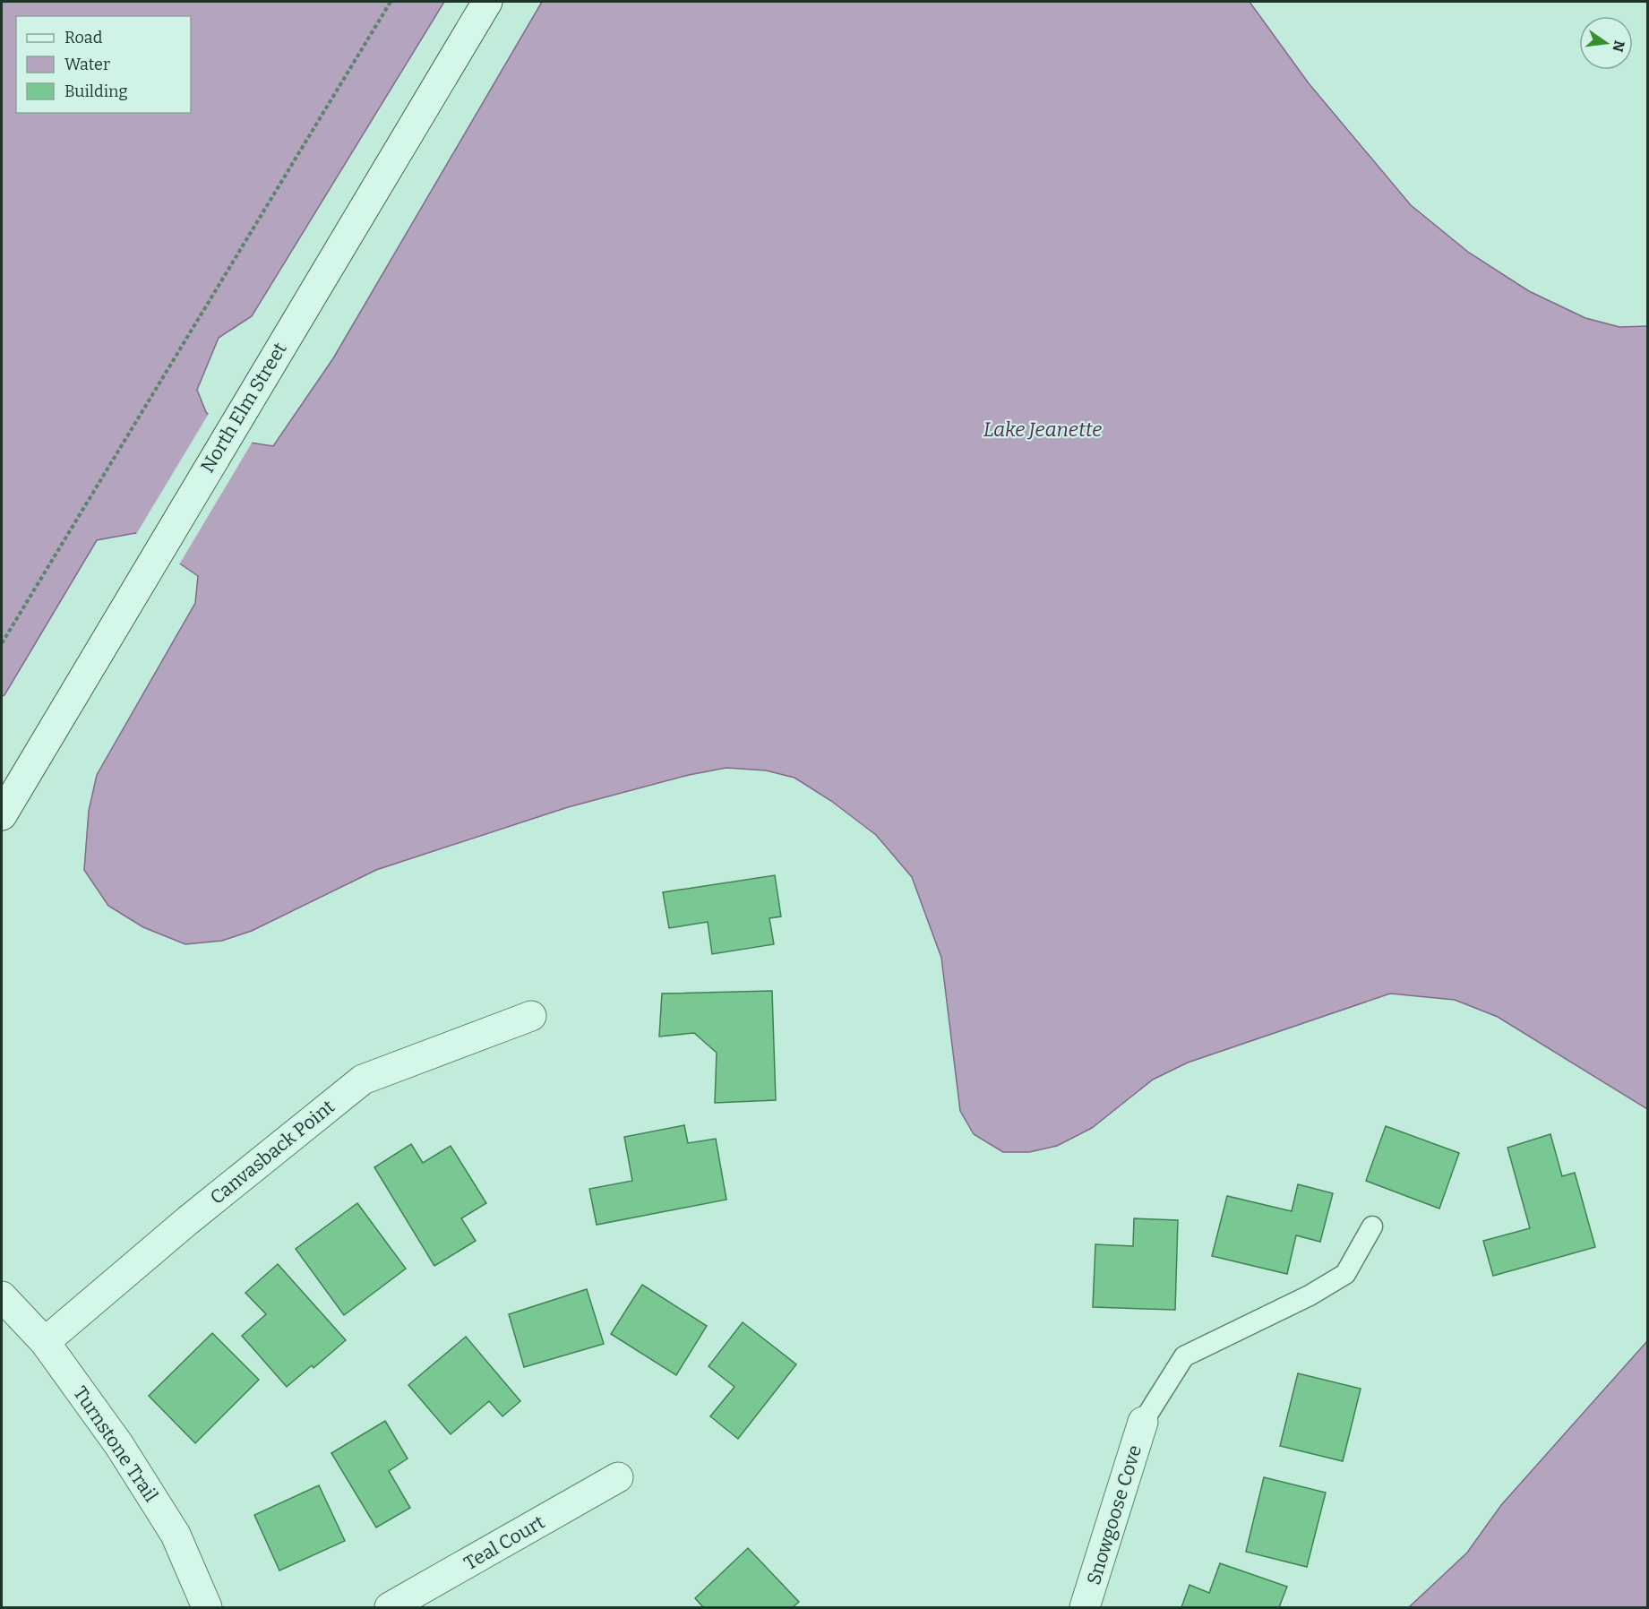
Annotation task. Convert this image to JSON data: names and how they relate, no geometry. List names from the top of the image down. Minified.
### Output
{"streets":{"street":["North Elm Street","Canvasback Point","Turnstone Trail","Snowgoose Cove","Teal Court"]},"crossings":[["Canvasback Point","Turnstone Trail"]],"water":["Lake Jeanette"],"legend":["Road","Water","Building"],"north":"right"}
